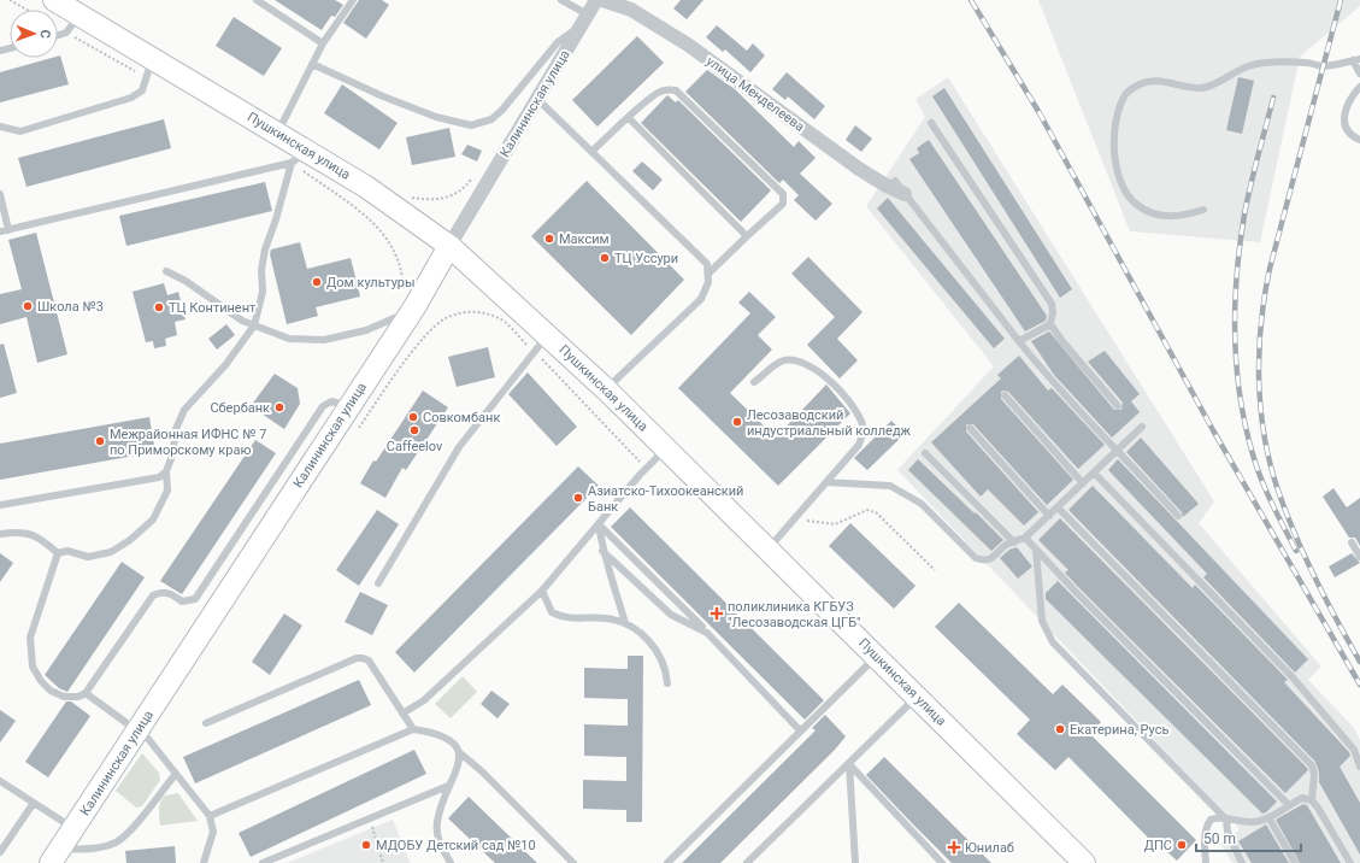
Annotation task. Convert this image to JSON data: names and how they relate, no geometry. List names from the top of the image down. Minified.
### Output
{"streets":{"main road":["Калининская улица","Пушкинская улица"],"street":["улица Менделеева"]},"crossings":[["Калининская улица","Пушкинская улица"]],"places":{"other":["Максим","ТЦ Уссури","Дом культуры","Школа №3","ТЦ Континент","Сбербанк","Совкомбанк","Лесозаводский индустриальный колледж","Caffeelov","Межрайонная ИФНС № 7 по Приморскому краю","Азиатско-Тихоокеанский Банк","Екатерина, Русь","МДОБУ Детский сад №10","ДПС"],"health":["поликлиника КГБУЗ \"Лесозаводская ЦГБ\"","Юнилаб"]},"scale_bar":"50 m","north":"right"}
